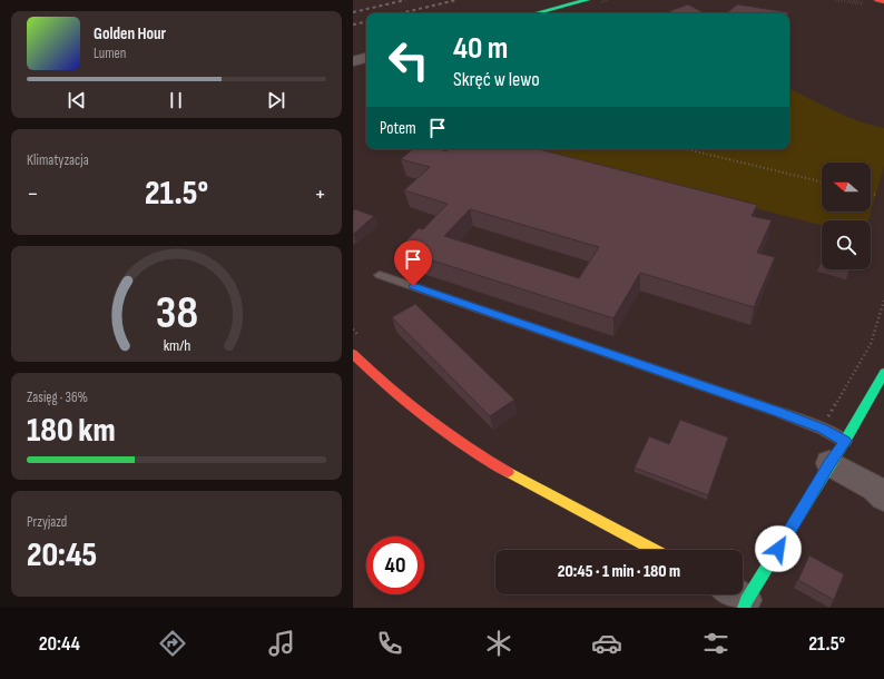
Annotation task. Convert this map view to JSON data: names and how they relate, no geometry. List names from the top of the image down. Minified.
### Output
{"north":"left","page":{"turn":["40 m","Skręć w lewo"],"song":["Golden Hour","Lumen"],"then":"Potem","tile":["Klimatyzacja",["Zasięg · 36%","180 km"],["Przyjazd","20:45"]],"heat":["−","21.5°","+"],"limit":"40","trip":"20:45 · 1 min · 180 m","tabs":["20:44","21.5°"],"gauge":["38","km/h"]}}
